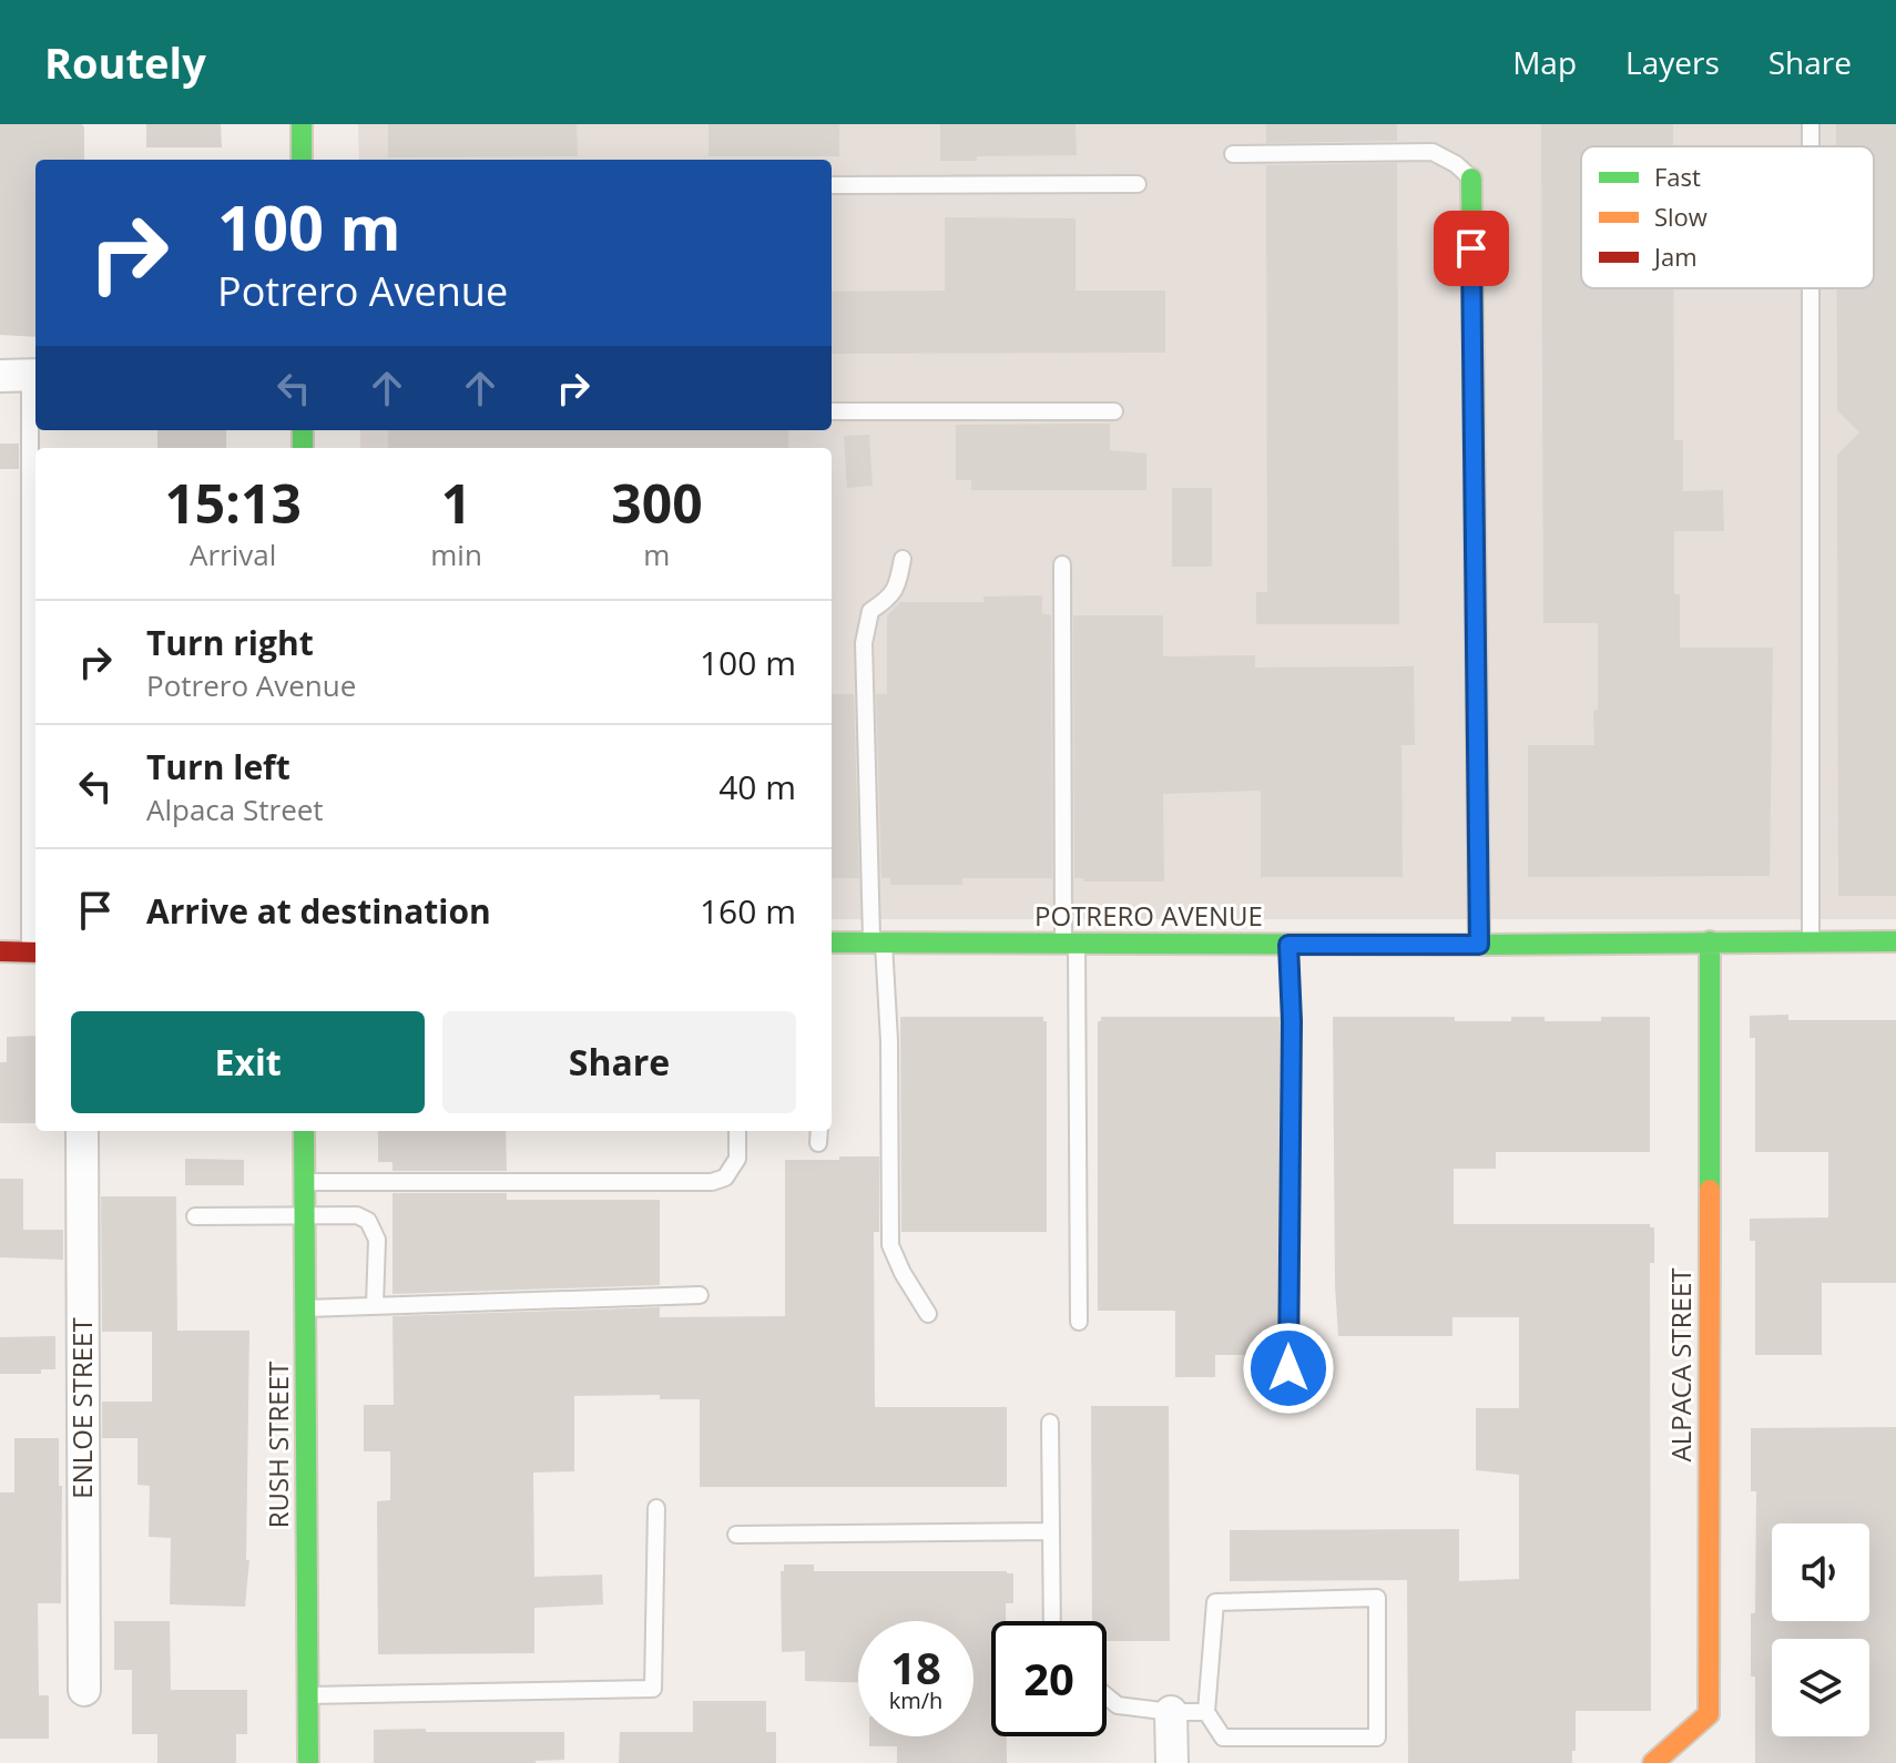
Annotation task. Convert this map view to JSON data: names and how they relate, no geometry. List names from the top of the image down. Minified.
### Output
{"streets":{"street":["POTRERO AVENUE","ALPACA STREET","ENLOE STREET","RUSH STREET"]},"crossings":[["POTRERO AVENUE","ALPACA STREET"]],"legend":["Fast","Slow","Jam"],"page":{"header":"Routely","nav":["Map","Layers","Share"],"turn":["100 m","Potrero Avenue"],"eta":["15:13","Arrival","1","min","300","m"],"list":[{"name":"Turn right","note":"Potrero Avenue","value":"100 m"},{"name":"Turn left","note":"Alpaca Street","value":"40 m"},{"name":"Arrive at destination","value":"160 m"}],"buttons":["Exit","Share"],"speed":"18 km/h","limit":"20"}}
